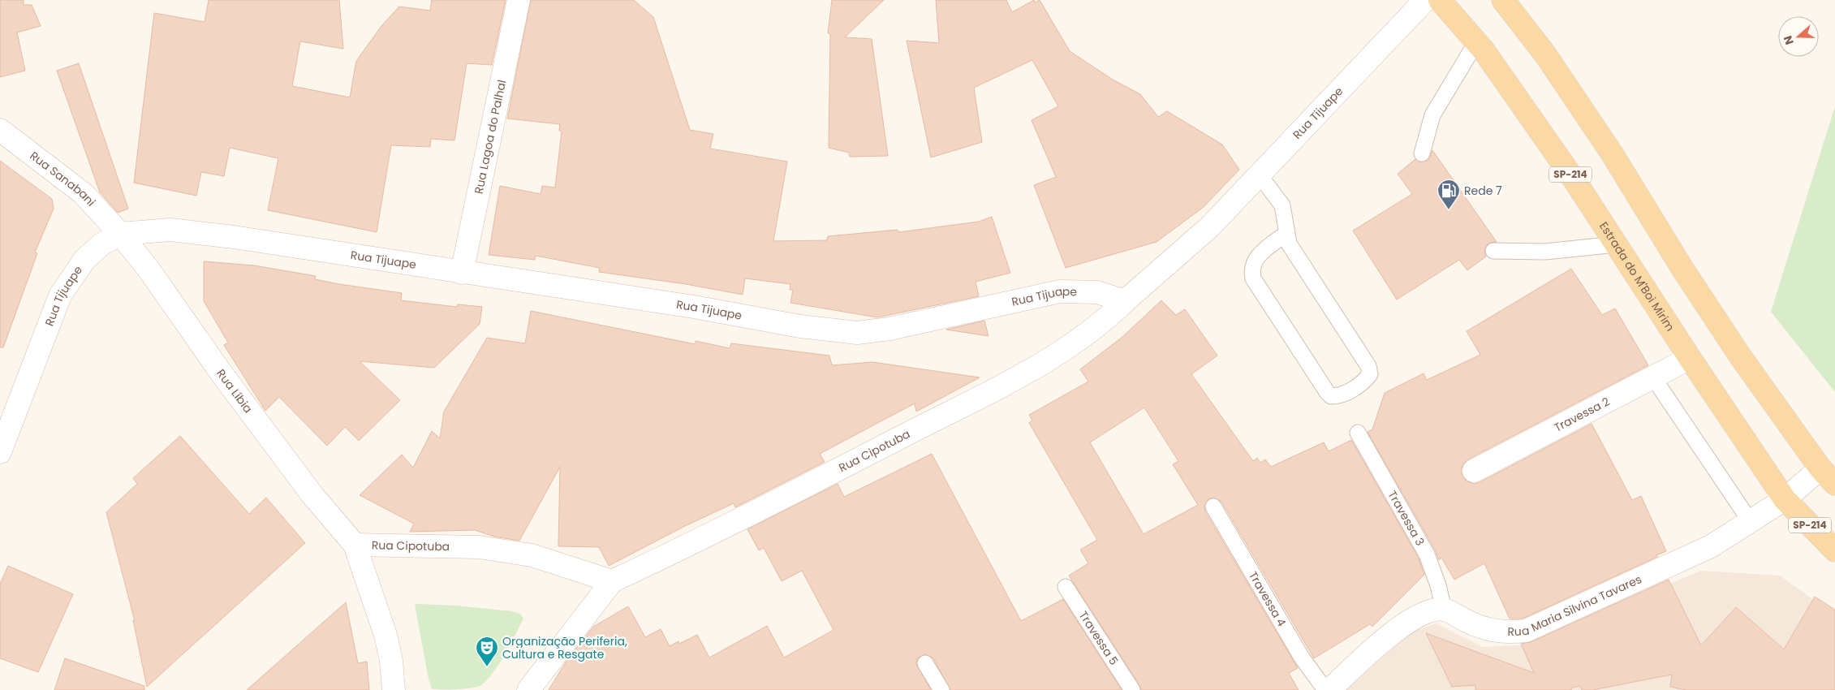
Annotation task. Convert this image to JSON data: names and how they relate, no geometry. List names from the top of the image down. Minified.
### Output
{"streets":{"main road":["SP-214","Estrada do M'Boi Mirim"],"street":["Rua Tijuape","Rua Lagoa do Palhal","Rua Sanabani","Rua Líbia","Travessa 2","Rua Cipotuba","Rua Maria Silvina Tavares"],"lane":["Travessa 3","Travessa 4","Travessa 5"]},"crossings":[["Rua Tijuape","Rua Lagoa do Palhal"],["Rua Tijuape","Rua Sanabani"],["Rua Tijuape","Rua Líbia"],["Rua Tijuape","Rua Cipotuba"],["Rua Sanabani","Rua Líbia"],["Estrada do M'Boi Mirim","Travessa 2"],["Estrada do M'Boi Mirim","Rua Maria Silvina Tavares"],["Rua Líbia","Rua Cipotuba"],["Travessa 3","Rua Maria Silvina Tavares"]],"places":{"fuel station":["Rede 7"],"theatre":["Organização Periferia, Cultura e Resgate"]},"north":"left"}
